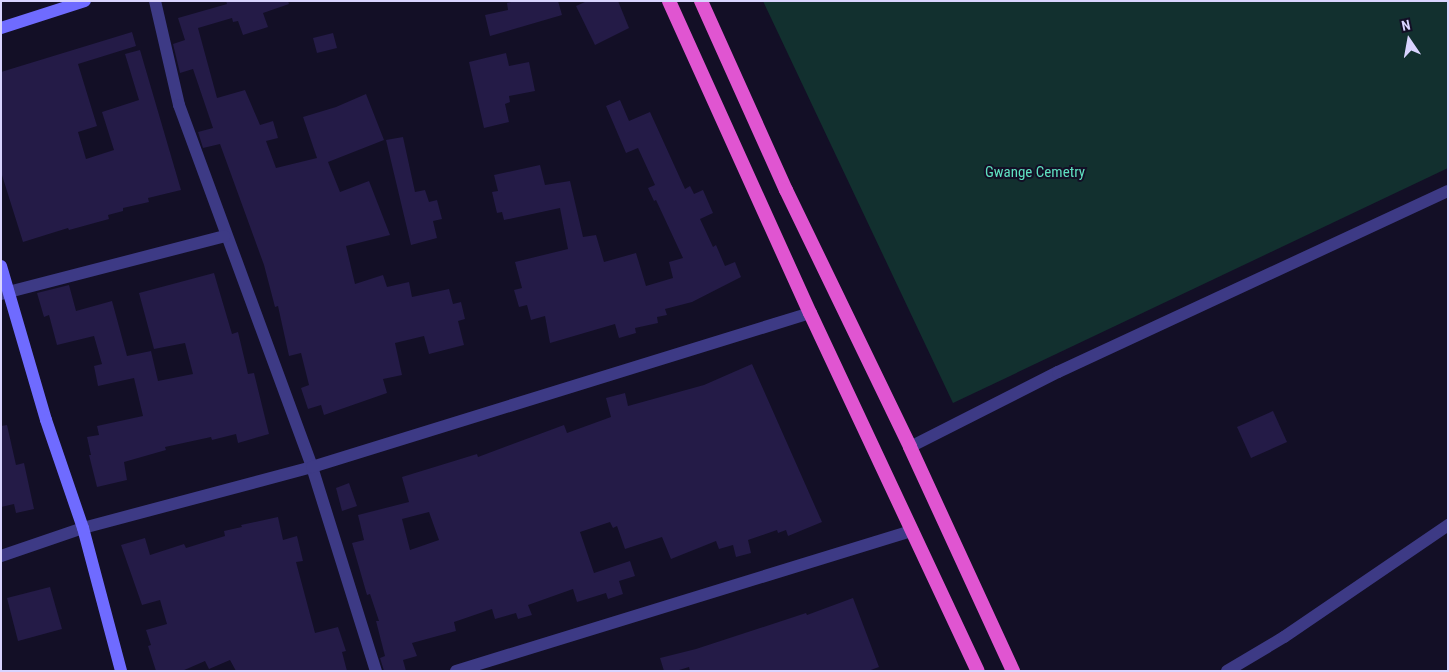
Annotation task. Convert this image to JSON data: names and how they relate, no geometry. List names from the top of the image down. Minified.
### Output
{"parks":["Gwange Cemetry"],"north":"top"}
